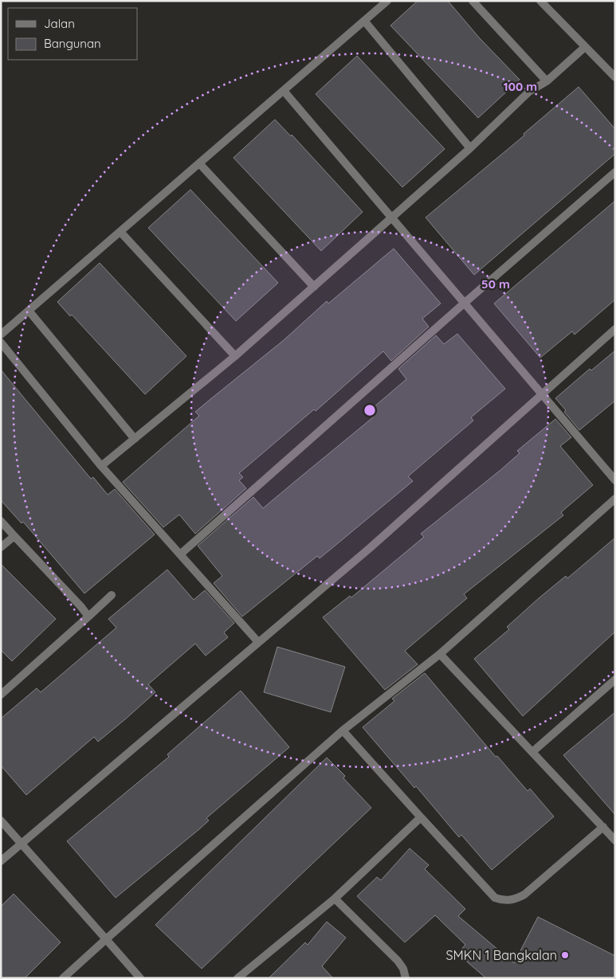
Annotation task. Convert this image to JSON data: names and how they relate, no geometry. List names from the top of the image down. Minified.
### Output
{"places":["SMKN 1 Bangkalan"],"legend":["Jalan","Bangunan"],"rings":["100 m","50 m"]}
